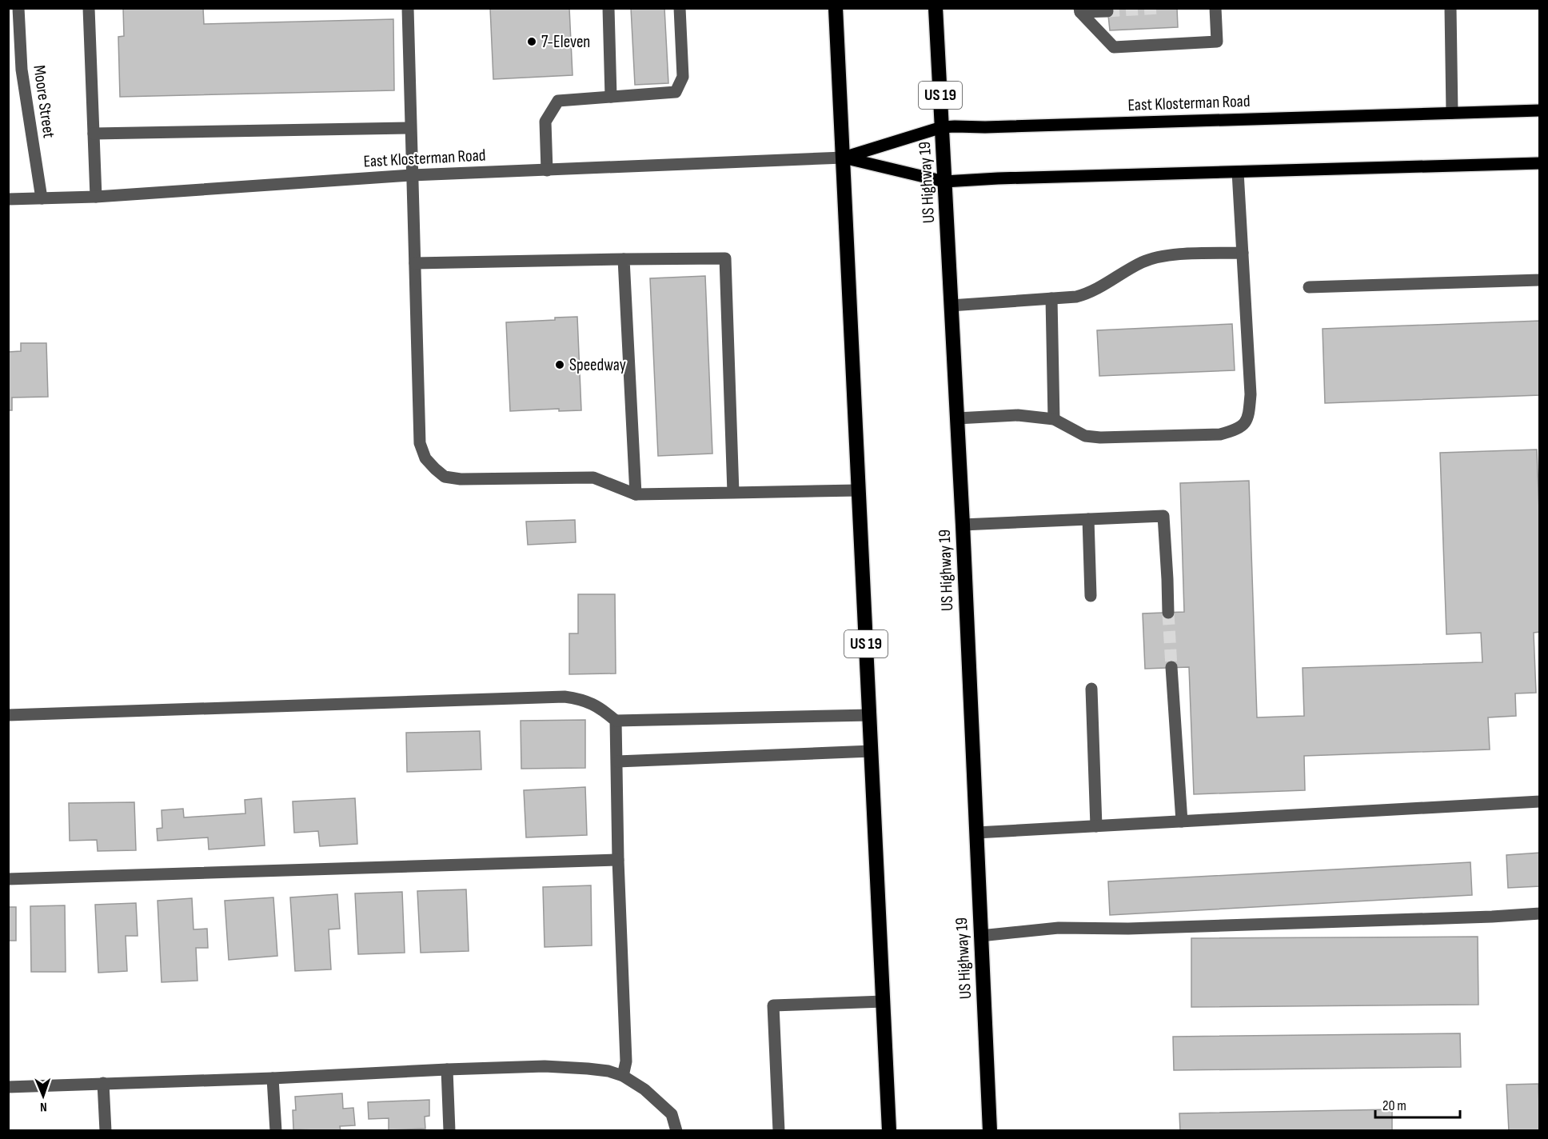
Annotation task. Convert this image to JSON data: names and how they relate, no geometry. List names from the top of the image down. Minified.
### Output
{"streets":{"highway":["US 19","US Highway 19"],"main road":["East Klosterman Road"],"street":["Moore Street"]},"crossings":[["US 19","East Klosterman Road"],["Moore Street","East Klosterman Road"],["East Klosterman Road","US Highway 19"]],"places":["7-Eleven","Speedway"],"scale_bar":"20 m","north":"bottom"}
